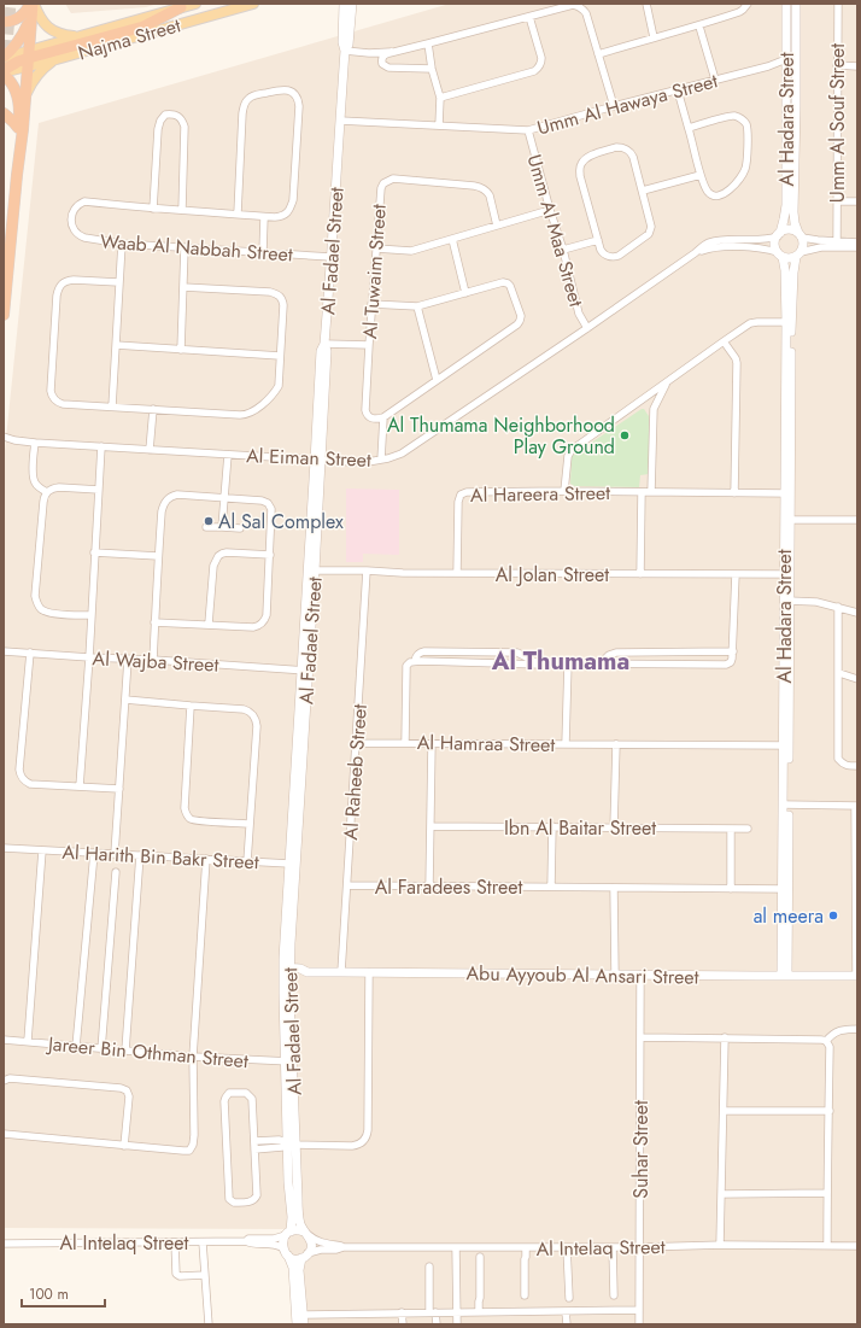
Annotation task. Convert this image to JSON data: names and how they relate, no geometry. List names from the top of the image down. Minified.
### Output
{"streets":{"main road":["Najma Street"],"street":["Umm Al Hawaya Street","Al Hadara Street","Umm Al Souf Street","Umm Al Maa Street","Waab Al Nabbah Street","Al Fadael Street","Al Tuwaim Street","Al Eiman Street","Al Hareera Street","Al Jolan Street","Al Wajba Street","Al Hamraa Street","Al Raheeb Street","Ibn Al Baitar Street","Al Harith Bin Bakr Street","Al Faradees Street","Abu Ayyoub Al Ansari Street","Jareer Bin Othman Street","Suhar Street","Al Intelaq Street"]},"crossings":[["Umm Al Hawaya Street","Al Hadara Street"],["Umm Al Hawaya Street","Umm Al Maa Street"],["Umm Al Hawaya Street","Al Fadael Street"],["Al Hadara Street","Al Eiman Street"],["Al Hadara Street","Al Hareera Street"],["Al Hadara Street","Al Jolan Street"],["Al Hadara Street","Al Hamraa Street"],["Al Hadara Street","Al Faradees Street"],["Al Hadara Street","Abu Ayyoub Al Ansari Street"],["Umm Al Maa Street","Al Eiman Street"],["Waab Al Nabbah Street","Al Fadael Street"],["Al Fadael Street","Al Eiman Street"],["Al Fadael Street","Al Jolan Street"],["Al Fadael Street","Al Wajba Street"],["Al Fadael Street","Abu Ayyoub Al Ansari Street"],["Al Fadael Street","Jareer Bin Othman Street"],["Al Hareera Street","Al Jolan Street"],["Al Jolan Street","Al Raheeb Street"],["Al Hamraa Street","Al Raheeb Street"],["Al Raheeb Street","Al Faradees Street"],["Al Raheeb Street","Abu Ayyoub Al Ansari Street"],["Ibn Al Baitar Street","Al Faradees Street"],["Abu Ayyoub Al Ansari Street","Suhar Street"],["Suhar Street","Al Intelaq Street"]],"districts":["Al Thumama"],"places":["Al Thumama Neighborhood Play Ground","Al Sal Complex","al meera"],"scale_bar":"100 m"}
